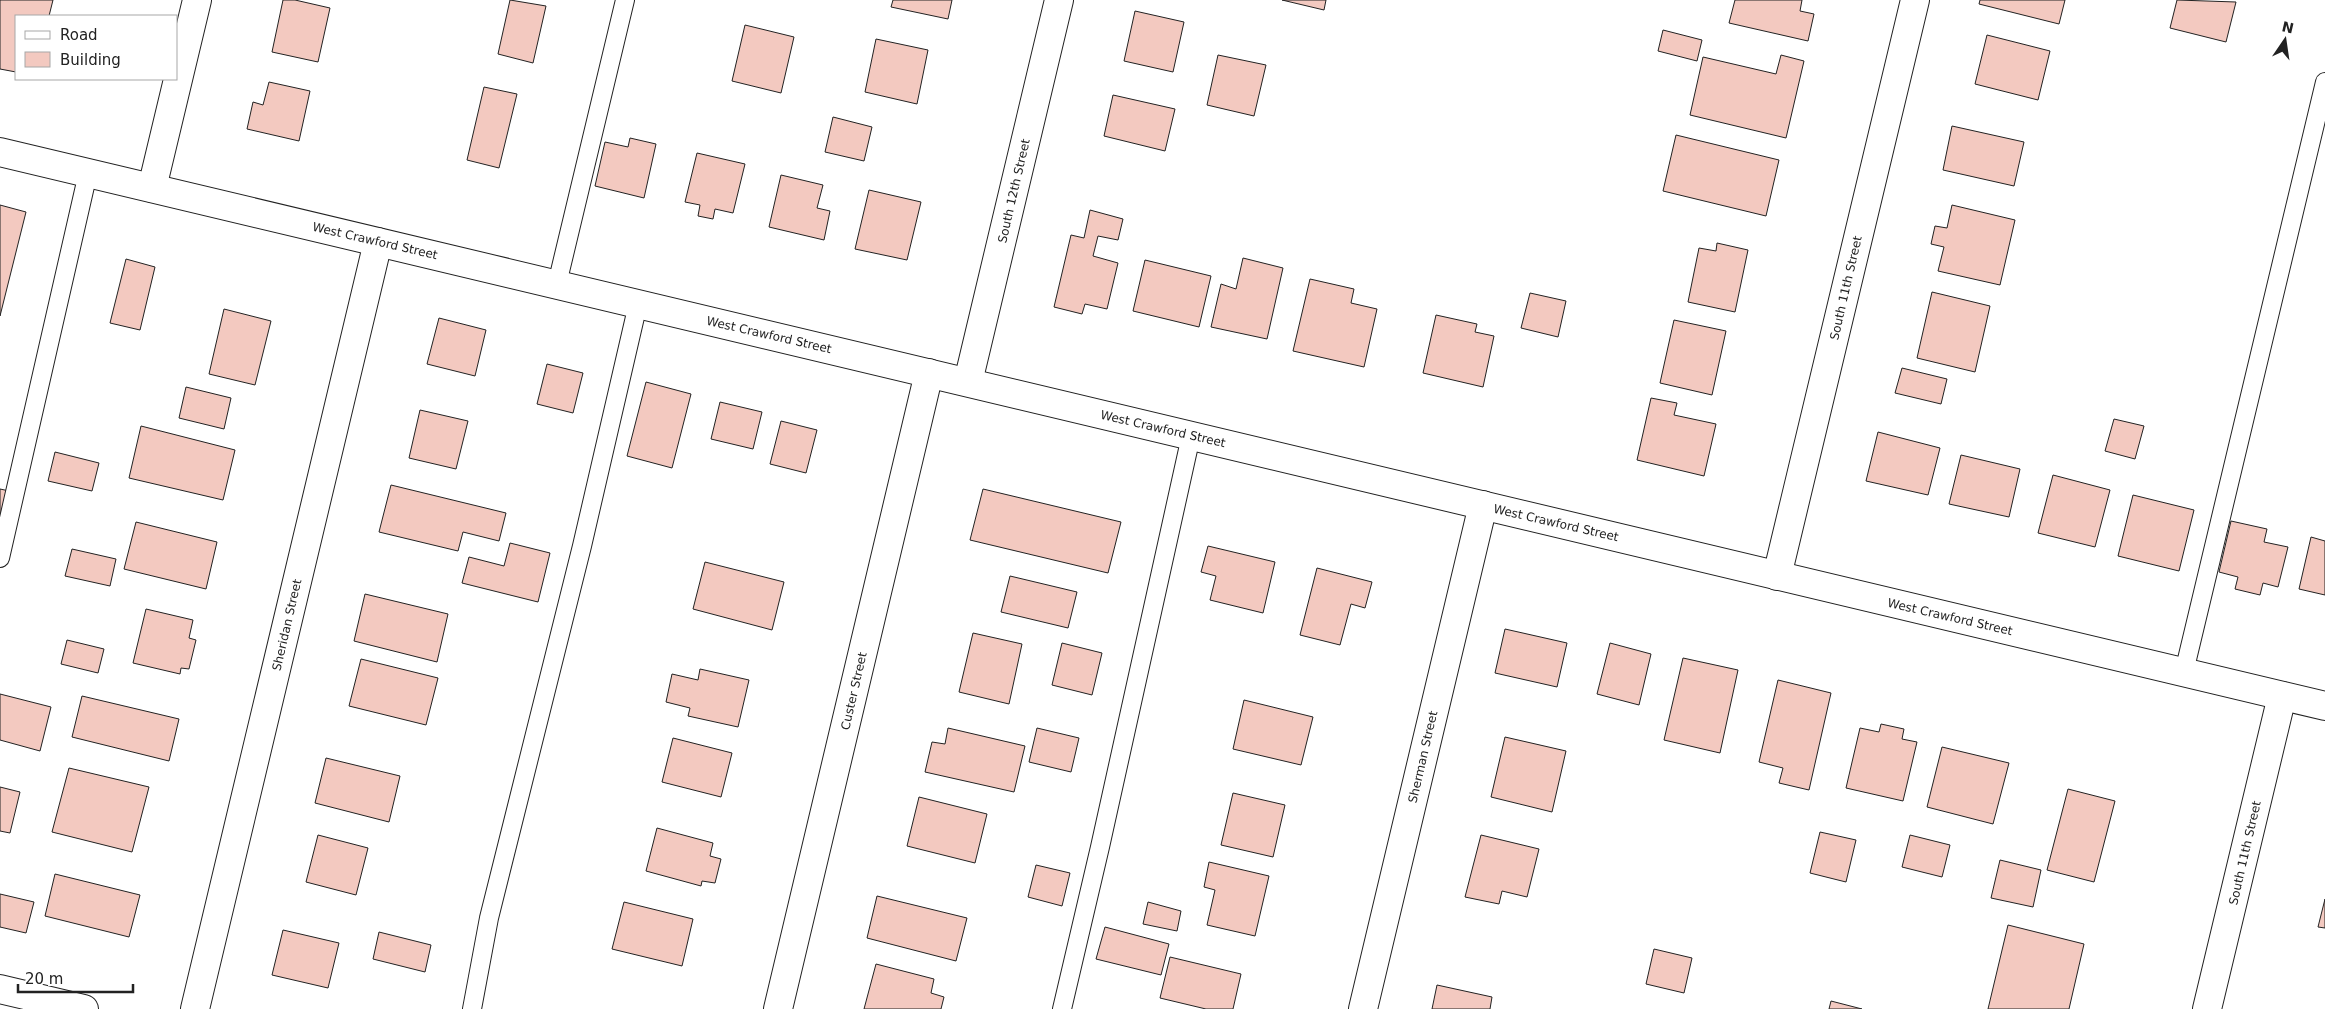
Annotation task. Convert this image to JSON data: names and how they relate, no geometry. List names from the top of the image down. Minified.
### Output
{"streets":{"street":["South 12th Street","West Crawford Street","South 11th Street","Sheridan Street","Custer Street","Sherman Street"]},"crossings":[["South 12th Street","West Crawford Street"],["West Crawford Street","South 11th Street"],["West Crawford Street","Sheridan Street"],["West Crawford Street","Custer Street"],["West Crawford Street","Sherman Street"]],"legend":["Road","Building"],"scale_bar":"20 m","north":"top"}
